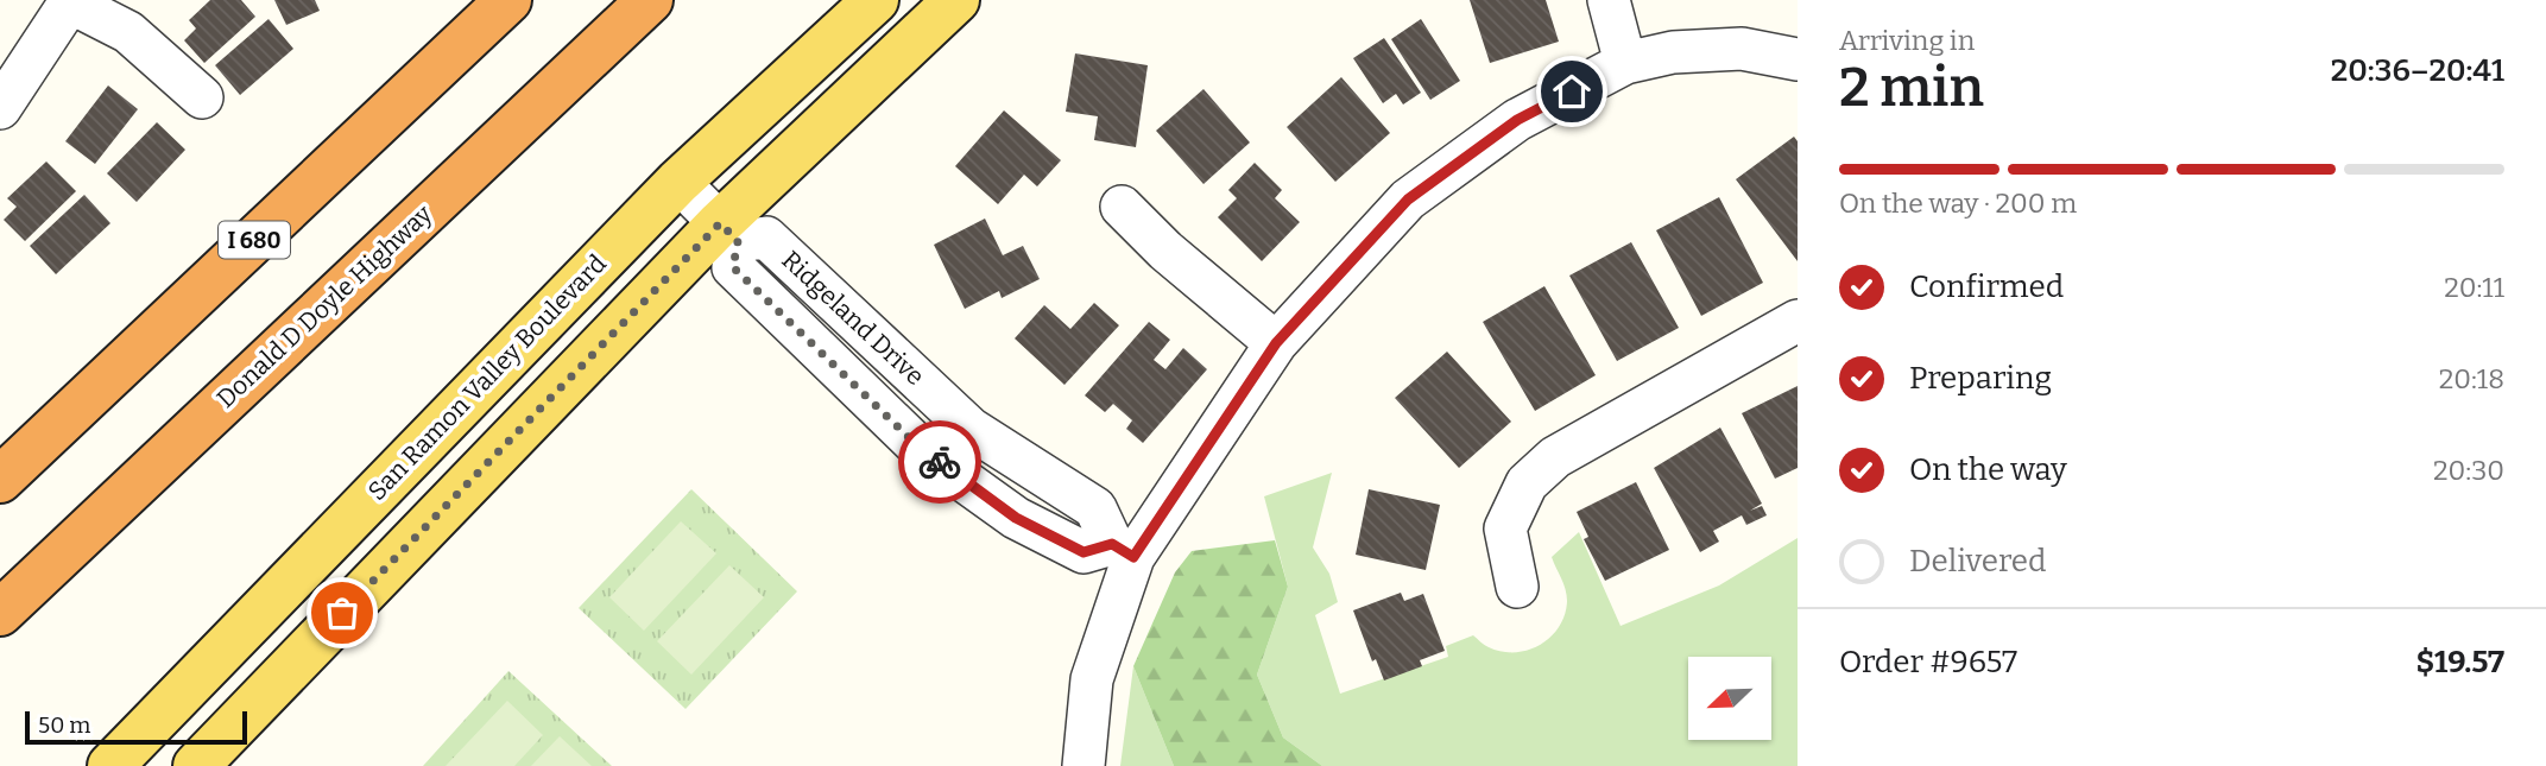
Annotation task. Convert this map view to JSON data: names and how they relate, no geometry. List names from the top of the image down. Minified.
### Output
{"streets":{"highway":["I 680","Donald D Doyle Highway"],"main road":["San Ramon Valley Boulevard"],"street":["Ridgeland Drive"]},"scale_bar":"50 m","north":"bottom left","page":{"heading":["2 min","Arriving in","20:36–20:41"],"panel":["Order #9657","$19.57"],"bar":"On the way · 200 m","list":[["Confirmed","20:11"],["Preparing","20:18"],["On the way","20:30"],"Delivered"],"scale":"50 m"}}
